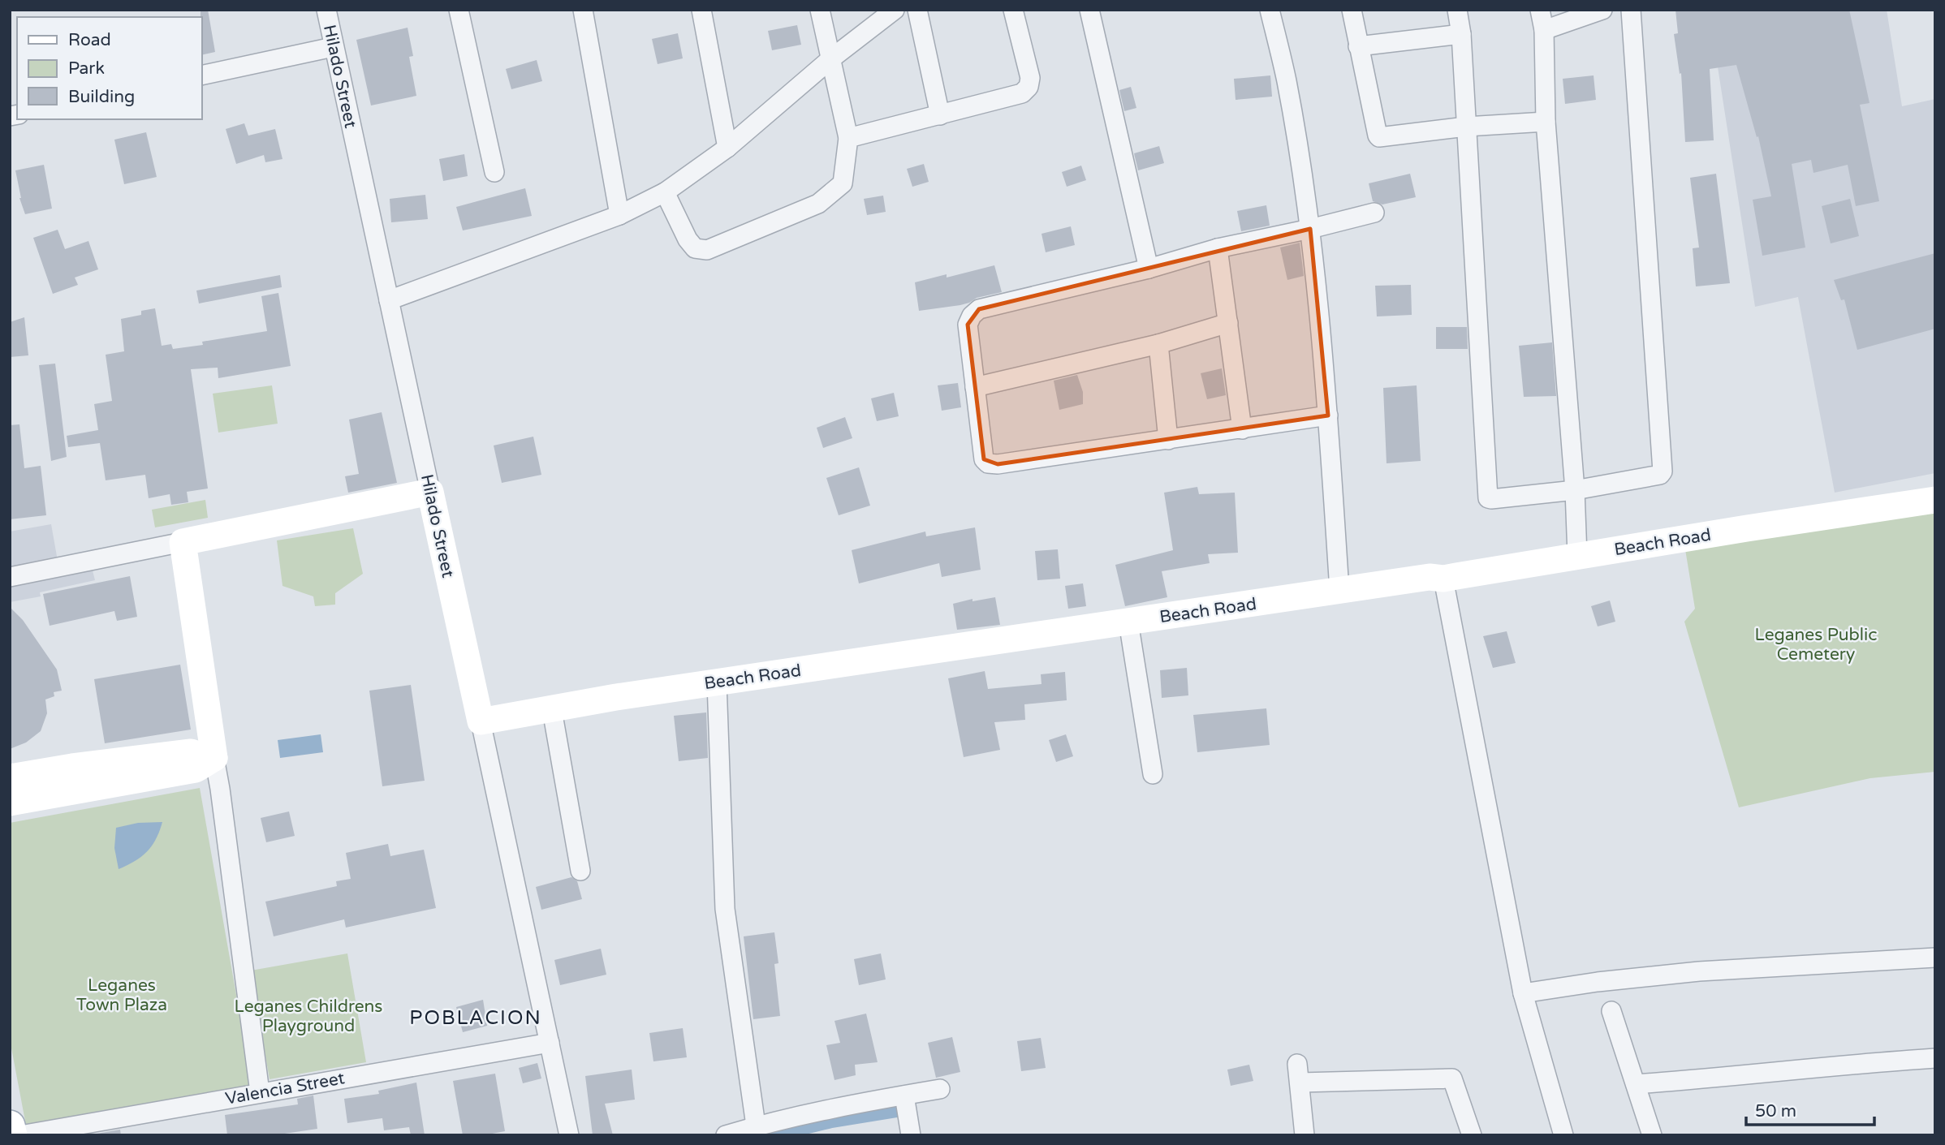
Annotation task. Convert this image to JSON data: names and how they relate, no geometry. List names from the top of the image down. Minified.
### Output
{"streets":{"main road":["Hilado Street","Beach Road"],"street":["Valencia Street"]},"crossings":[["Hilado Street","Beach Road"],["Hilado Street","Valencia Street"]],"districts":["POBLACION"],"parks":["Leganes Public Cemetery","Leganes Town Plaza","Leganes Childrens Playground"],"legend":["Road","Park","Building"],"scale_bar":"50 m"}
